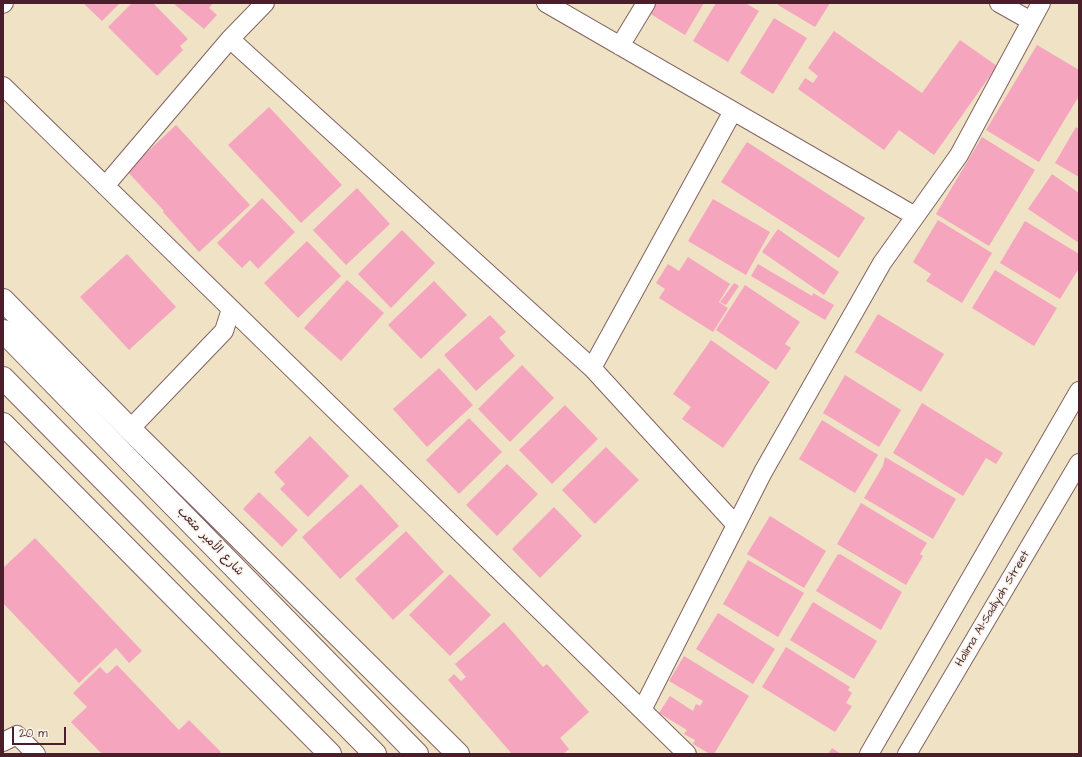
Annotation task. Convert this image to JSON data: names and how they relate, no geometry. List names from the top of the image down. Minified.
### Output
{"streets":{"main road":["شارع الأمير متعب"],"street":["Halima Al-Sadiyah Street"]},"scale_bar":"20 m"}
